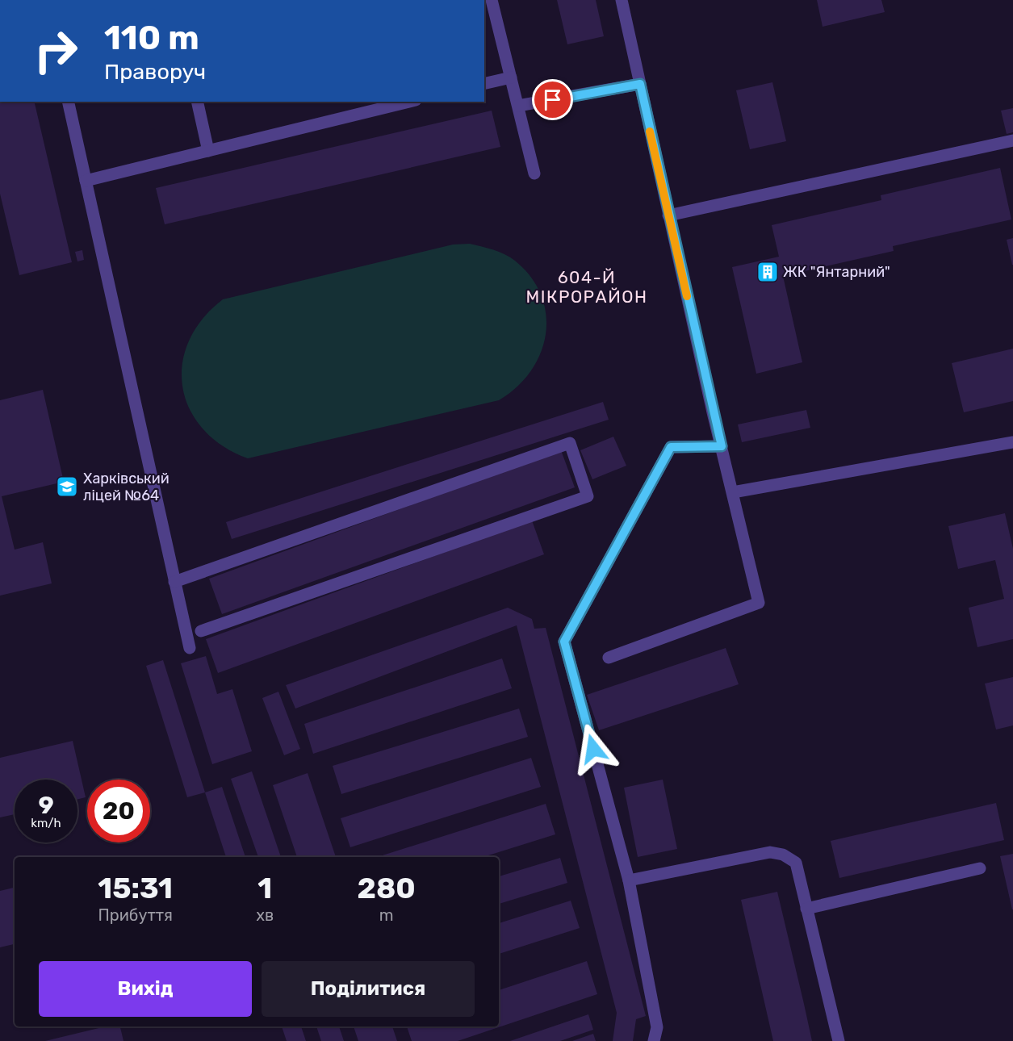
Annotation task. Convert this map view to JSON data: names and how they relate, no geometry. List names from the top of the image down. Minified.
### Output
{"districts":["604-Й МІКРОРАЙОН"],"places":{"building":["ЖК \"Янтарний\""],"school or university":["Харківський ліцей №64"]},"page":{"turn":["110 m","Праворуч"],"speed":"9 km/h","limit":"20","eta":["15:31","Прибуття","1","хв","280","m"],"buttons":["Вихід","Поділитися"]}}
